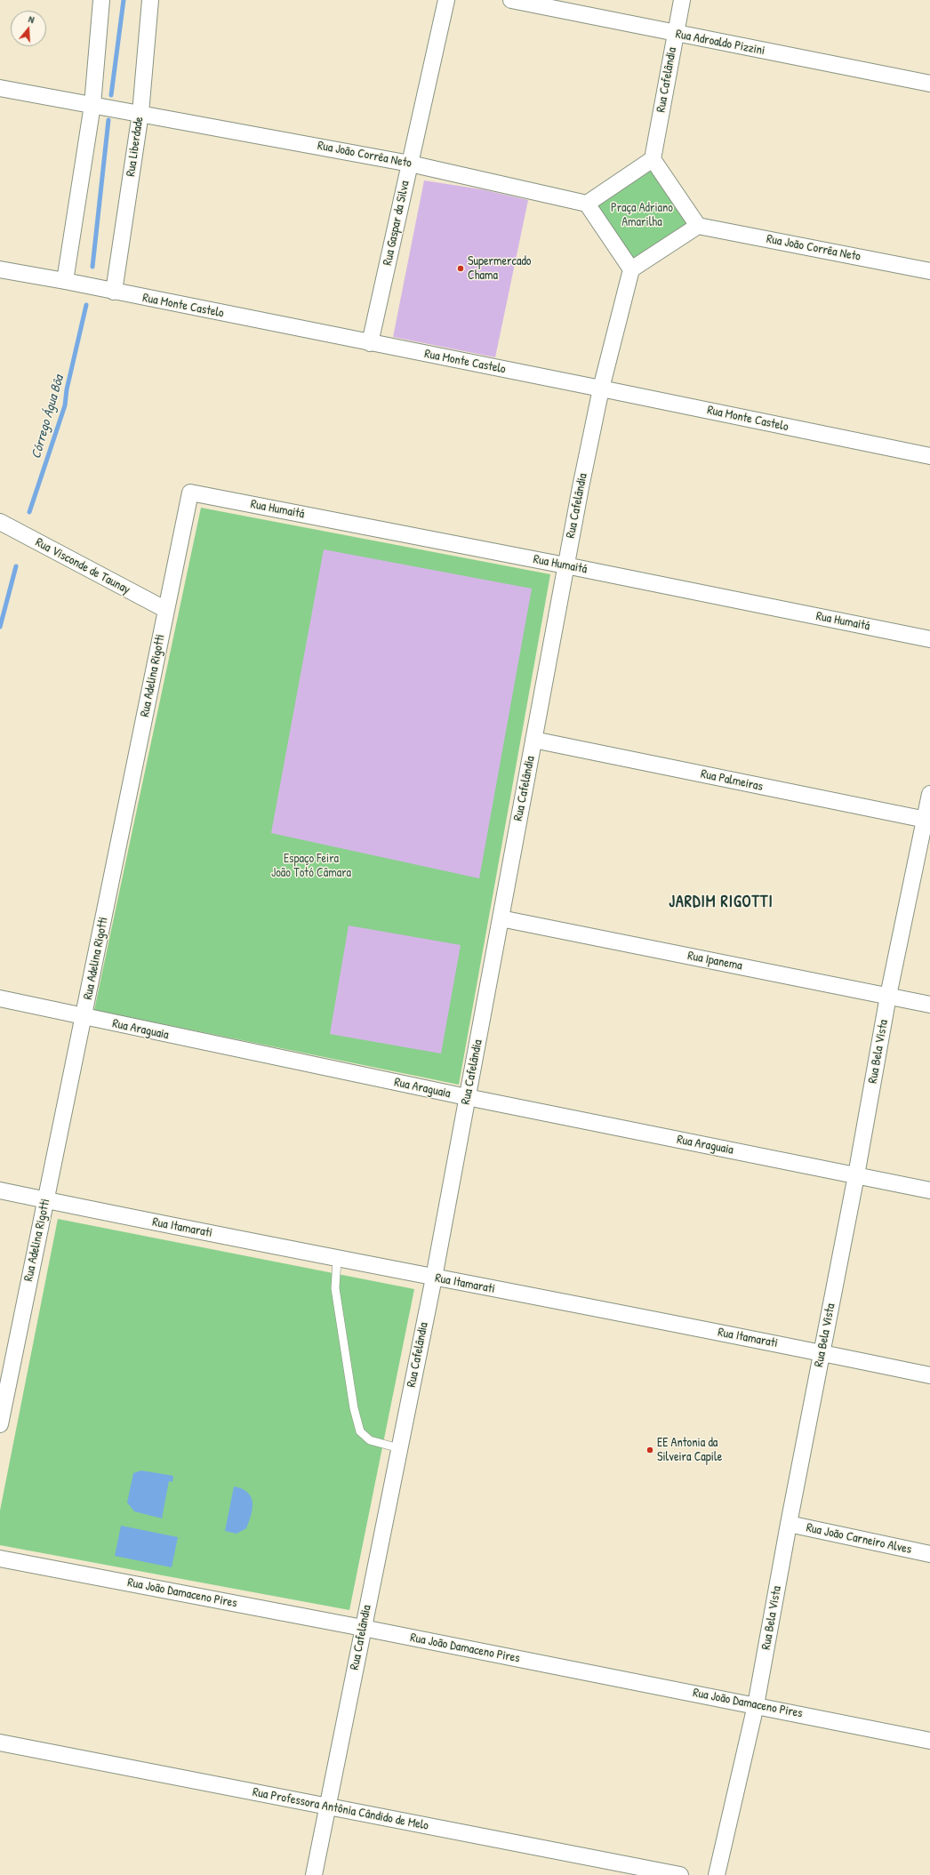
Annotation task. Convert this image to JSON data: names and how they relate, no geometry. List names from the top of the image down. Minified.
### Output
{"streets":{"street":["Rua Adroaldo Pizzini","Rua Cafelândia","Rua Liberdade","Rua João Corrêa Neto","Rua Gaspar da Silva","Rua Monte Castelo","Rua Humaitá","Rua Visconde de Taunay","Rua Adelina Rigotti","Rua Palmeiras","Rua Ipanema","Rua Araguaia","Rua Bela Vista","Rua Itamarati","Rua João Carneiro Alves","Rua João Damaceno Pires","Rua Professora Antônia Cândido de Melo"]},"crossings":[["Rua Adroaldo Pizzini","Rua Cafelândia"],["Rua Cafelândia","Rua Monte Castelo"],["Rua Cafelândia","Rua Humaitá"],["Rua Cafelândia","Rua Palmeiras"],["Rua Cafelândia","Rua Ipanema"],["Rua Cafelândia","Rua Araguaia"],["Rua Cafelândia","Rua Itamarati"],["Rua Cafelândia","Rua João Damaceno Pires"],["Rua Cafelândia","Rua Professora Antônia Cândido de Melo"],["Rua Liberdade","Rua João Corrêa Neto"],["Rua Liberdade","Rua Monte Castelo"],["Rua João Corrêa Neto","Rua Gaspar da Silva"],["Rua Gaspar da Silva","Rua Monte Castelo"],["Rua Humaitá","Rua Adelina Rigotti"],["Rua Visconde de Taunay","Rua Adelina Rigotti"],["Rua Adelina Rigotti","Rua Araguaia"],["Rua Adelina Rigotti","Rua Itamarati"],["Rua Palmeiras","Rua Bela Vista"],["Rua Ipanema","Rua Bela Vista"],["Rua Araguaia","Rua Bela Vista"],["Rua Bela Vista","Rua Itamarati"],["Rua Bela Vista","Rua João Carneiro Alves"],["Rua Bela Vista","Rua João Damaceno Pires"]],"districts":["JARDIM RIGOTTI"],"water":["Córrego Água Bôa"],"parks":["Praça Adriano Amarilha","Espaço Feira João Totó Câmara"],"places":["Supermercado Chama","EE Antonia da Silveira Capile"],"north":"top"}
